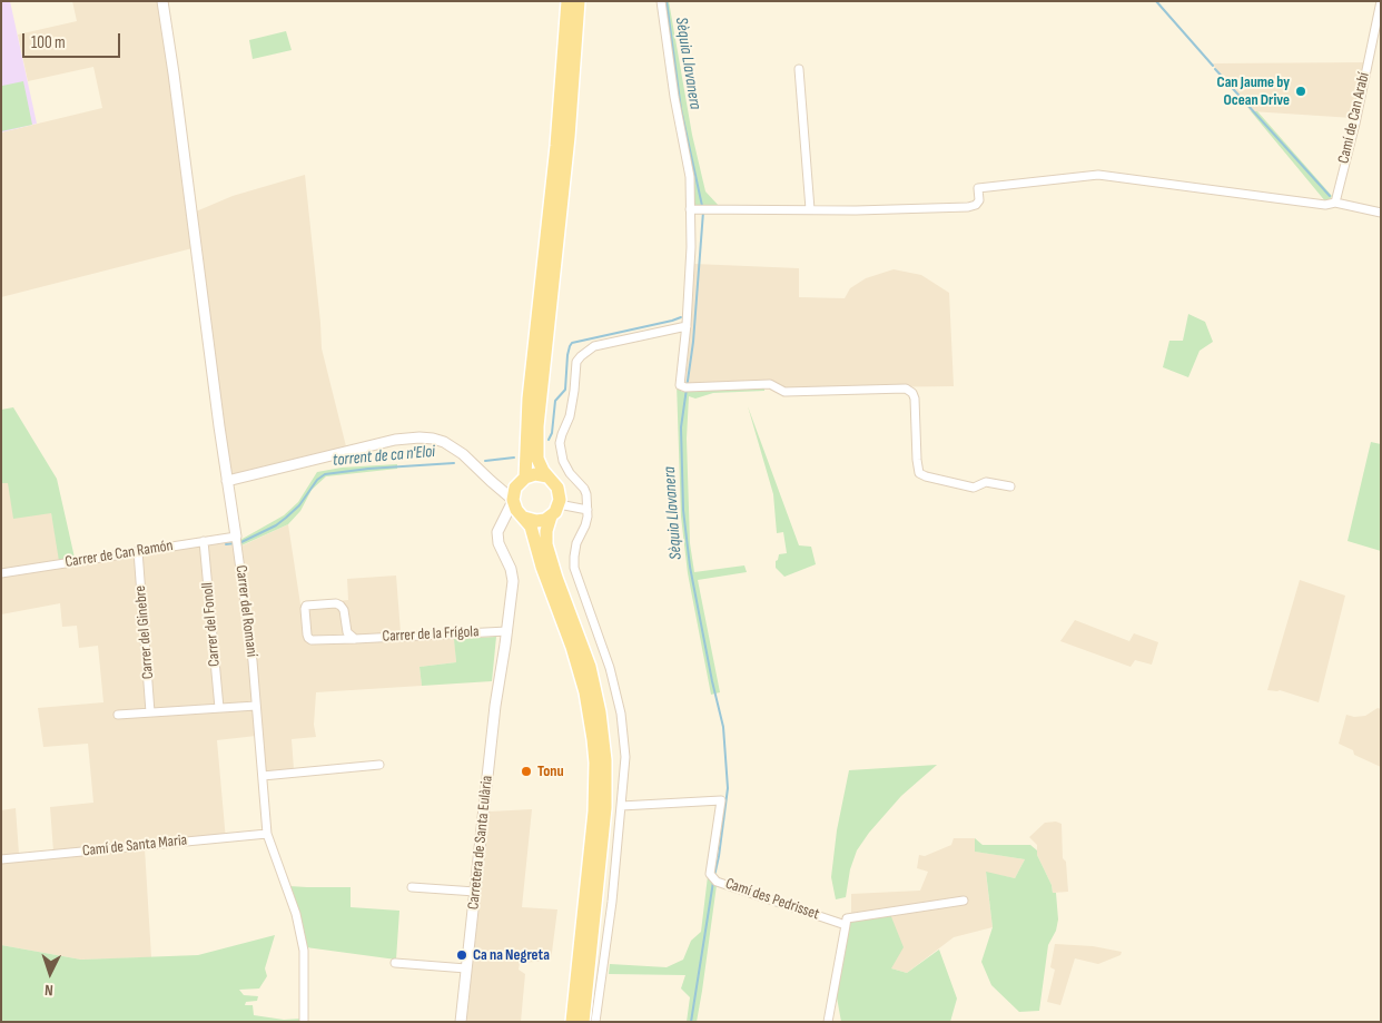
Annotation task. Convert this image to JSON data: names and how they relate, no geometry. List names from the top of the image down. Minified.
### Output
{"streets":{"street":["Camí de Can Arabí","Carrer de Can Ramón","Carrer del Romaní","Carrer del Fonoll","Carrer del Ginebre","Carrer de la Frígola","Carretera de Santa Eulària","Camí de Santa Maria","Camí des Pedrisset"]},"crossings":[["Carrer de Can Ramón","Carrer del Romaní"],["Carrer de Can Ramón","Carrer del Fonoll"],["Carrer de Can Ramón","Carrer del Ginebre"],["Carrer del Romaní","Camí de Santa Maria"],["Carrer de la Frígola","Carretera de Santa Eulària"]],"water":["Sèquia Llavanera","torrent de ca n'Eloi"],"places":["Can Jaume by Ocean Drive","Tonu","Ca na Negreta"],"scale_bar":"100 m","north":"bottom"}
